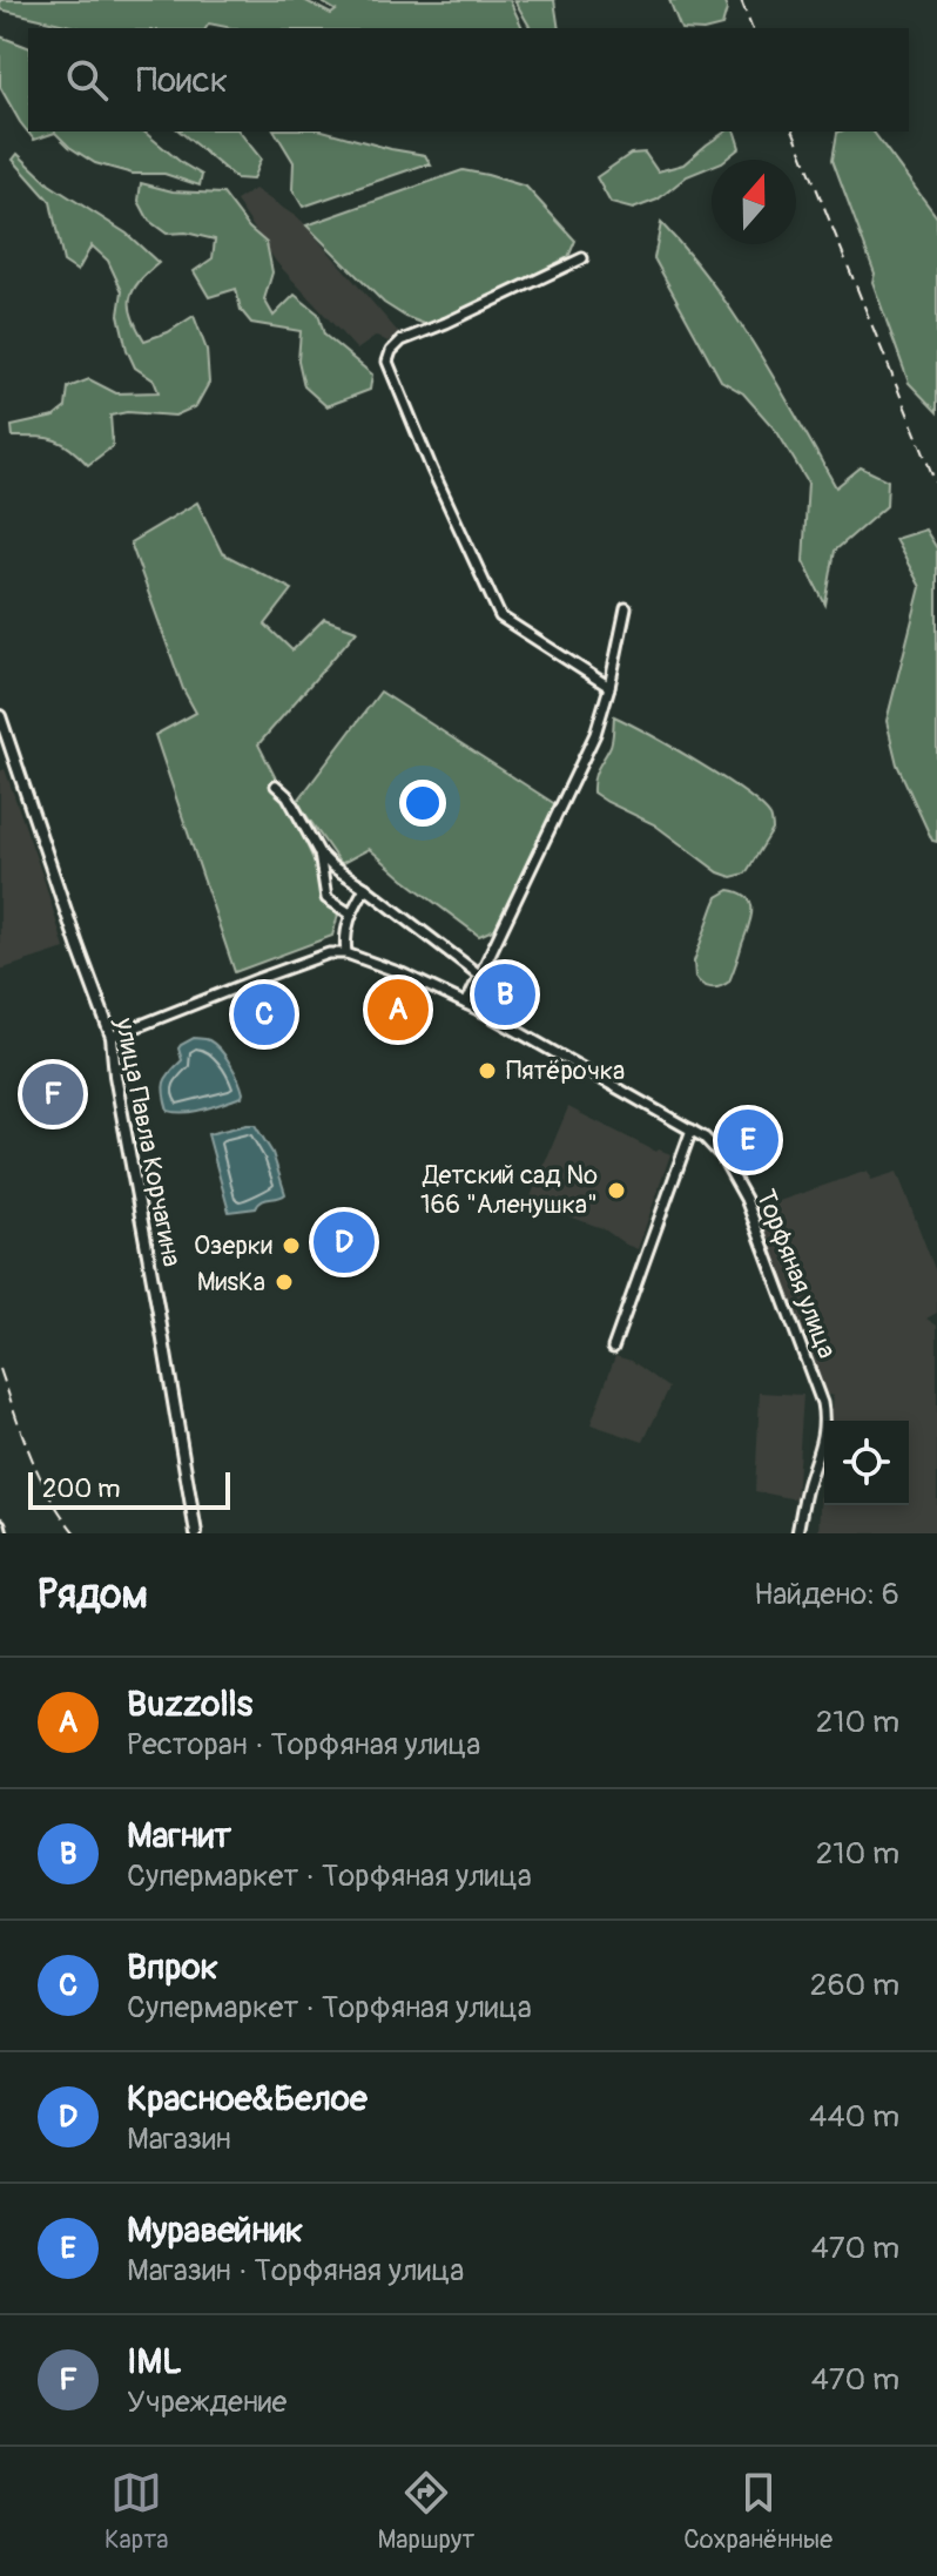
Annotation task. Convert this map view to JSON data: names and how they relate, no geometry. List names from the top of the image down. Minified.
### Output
{"streets":{"main road":["улица Павла Корчагина"],"street":["Торфяная улица"]},"places":["Пятёрочка","Детский сад № 166 \"Аленушка\"","Озерки","МиsКа"],"scale_bar":"200 m","north":"top","page":{"search":"Поиск","pins":["B","A","C","F","E","D"],"scale":"200 m","heading":["Рядом","Найдено: 6"],"list":[{"mark":"A","name":"Buzzolls","note":"Ресторан · Торфяная улица","value":"210 m"},{"mark":"B","name":"Магнит","note":"Супермаркет · Торфяная улица","value":"210 m"},{"mark":"C","name":"Впрок","note":"Супермаркет · Торфяная улица","value":"260 m"},{"mark":"D","name":"Красное&Белое","note":"Магазин","value":"440 m"},{"mark":"E","name":"Муравейник","note":"Магазин · Торфяная улица","value":"470 m"},{"mark":"F","name":"IML","note":"Учреждение","value":"470 m"}],"nav":["Карта","Маршрут","Сохранённые"]}}
